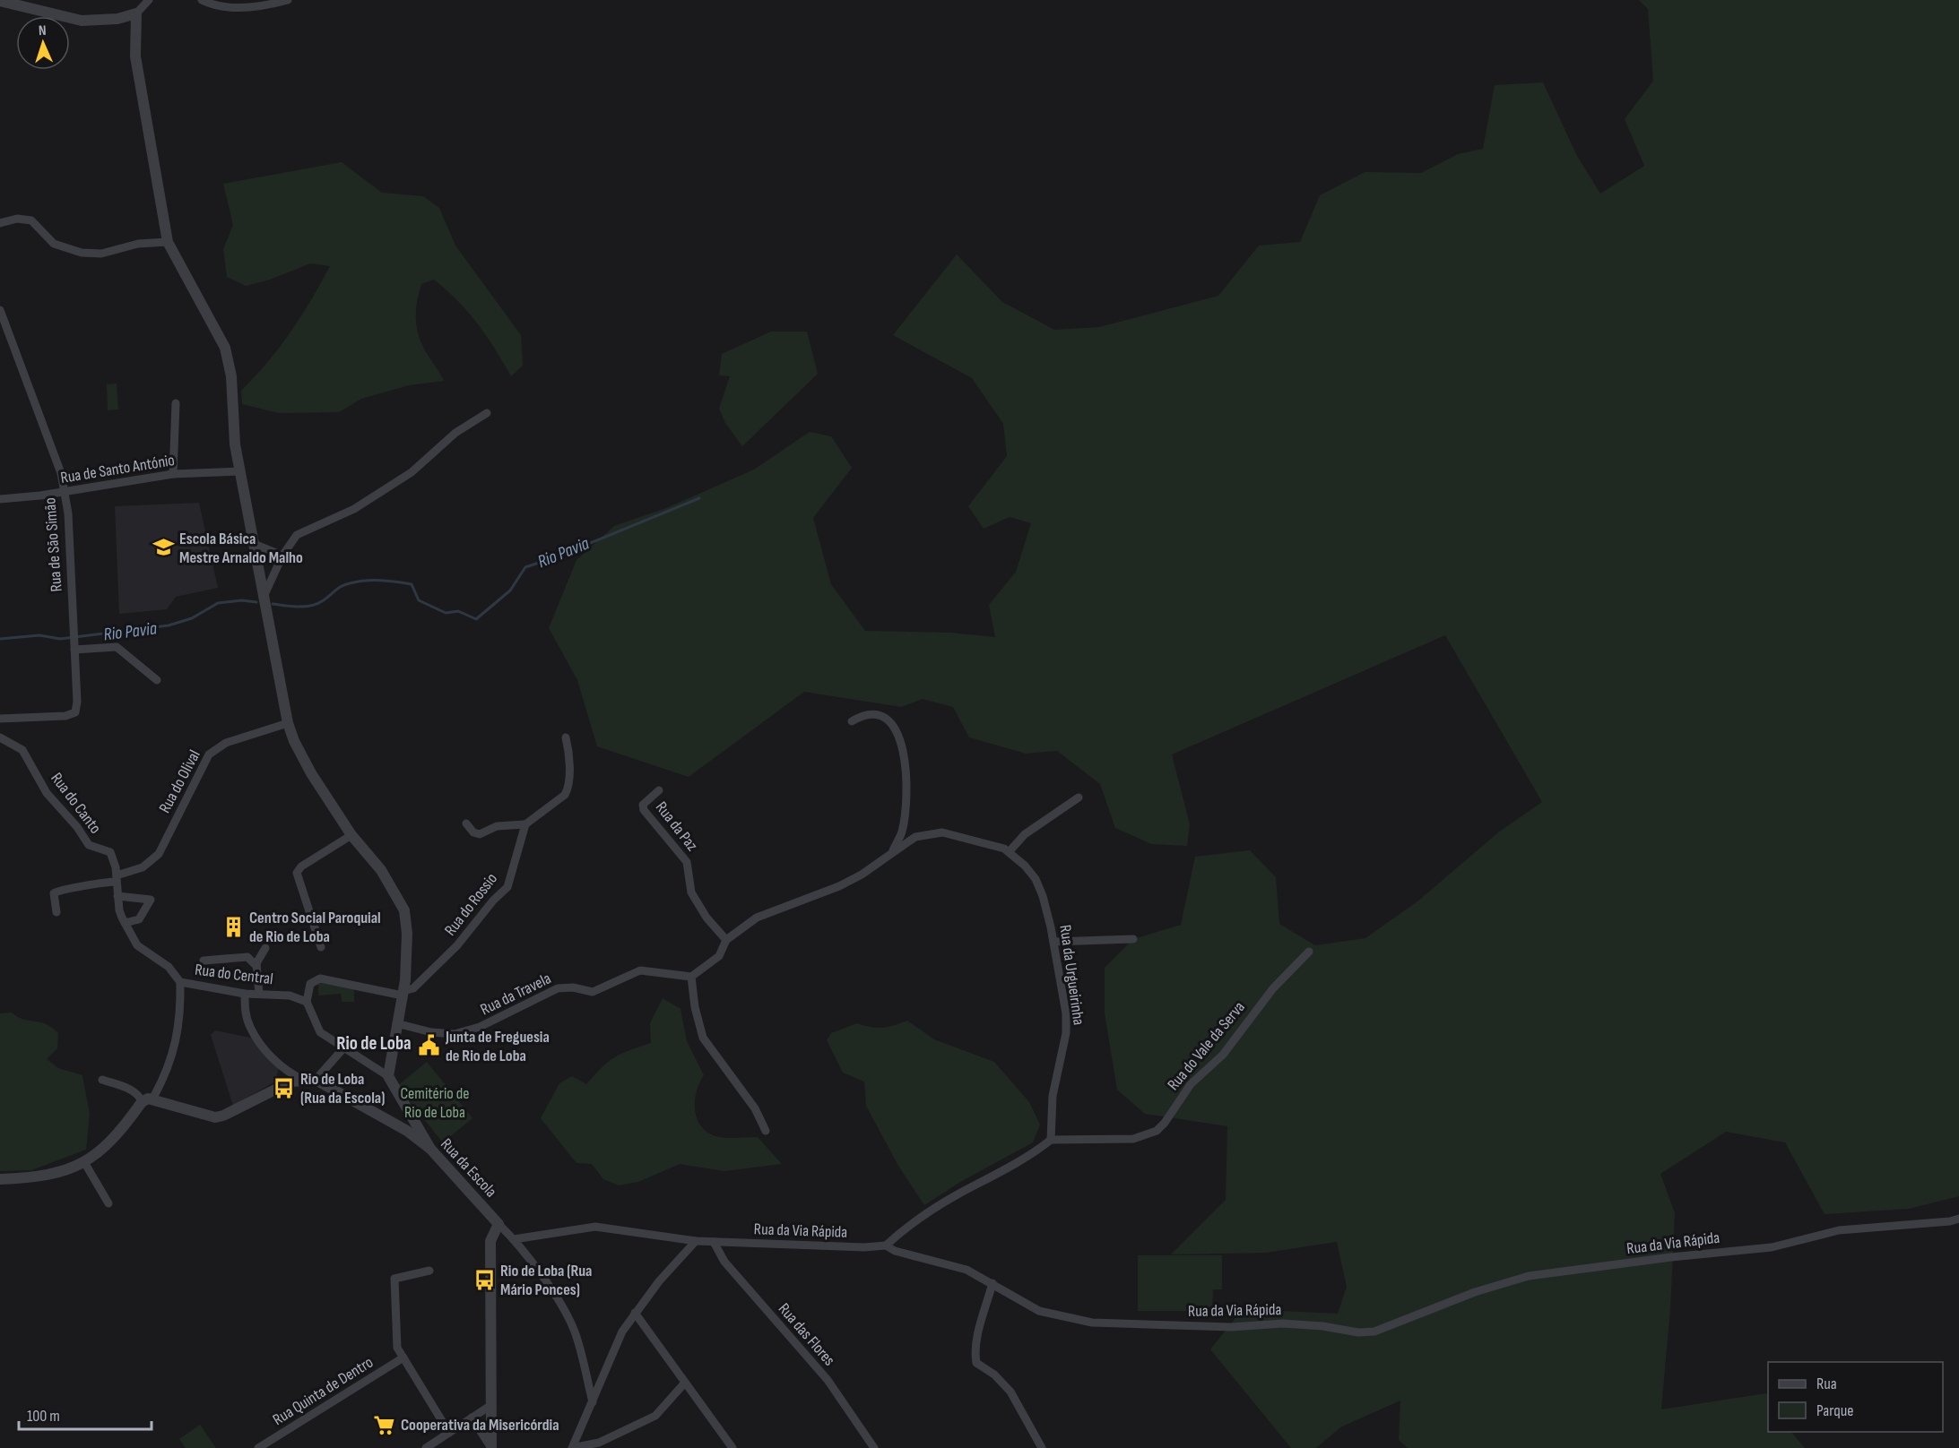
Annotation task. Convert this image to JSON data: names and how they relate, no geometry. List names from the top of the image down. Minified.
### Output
{"streets":{"street":["Rua de Santo António","Rua de São Simão","Rua do Olival","Rua do Canto","Rua da Paz","Rua do Rossio","Rua do Central","Rua da Urgueirinha","Rua da Travela","Rua do Vale da Serva","Rua da Escola","Rua da Via Rápida","Rua das Flores","Rua Quinta de Dentro"]},"crossings":[["Rua de Santo António","Rua de São Simão"],["Rua do Olival","Rua do Central"],["Rua do Canto","Rua do Central"],["Rua da Urgueirinha","Rua do Vale da Serva"],["Rua da Via Rápida","Rua das Flores"]],"districts":["Rio de Loba"],"water":["Rio Pavia"],"parks":["Cemitério de Rio de Loba"],"places":{"school or university":["Escola Básica Mestre Arnaldo Malho"],"building":["Centro Social Paroquial de Rio de Loba"],"public building":["Junta de Freguesia de Rio de Loba"],"bus stop":["Rio de Loba (Rua da Escola)","Rio de Loba (Rua Mário Ponces)"],"supermarket":["Cooperativa da Misericórdia"]},"legend":["Rua","Parque"],"scale_bar":"100 m","north":"top"}
